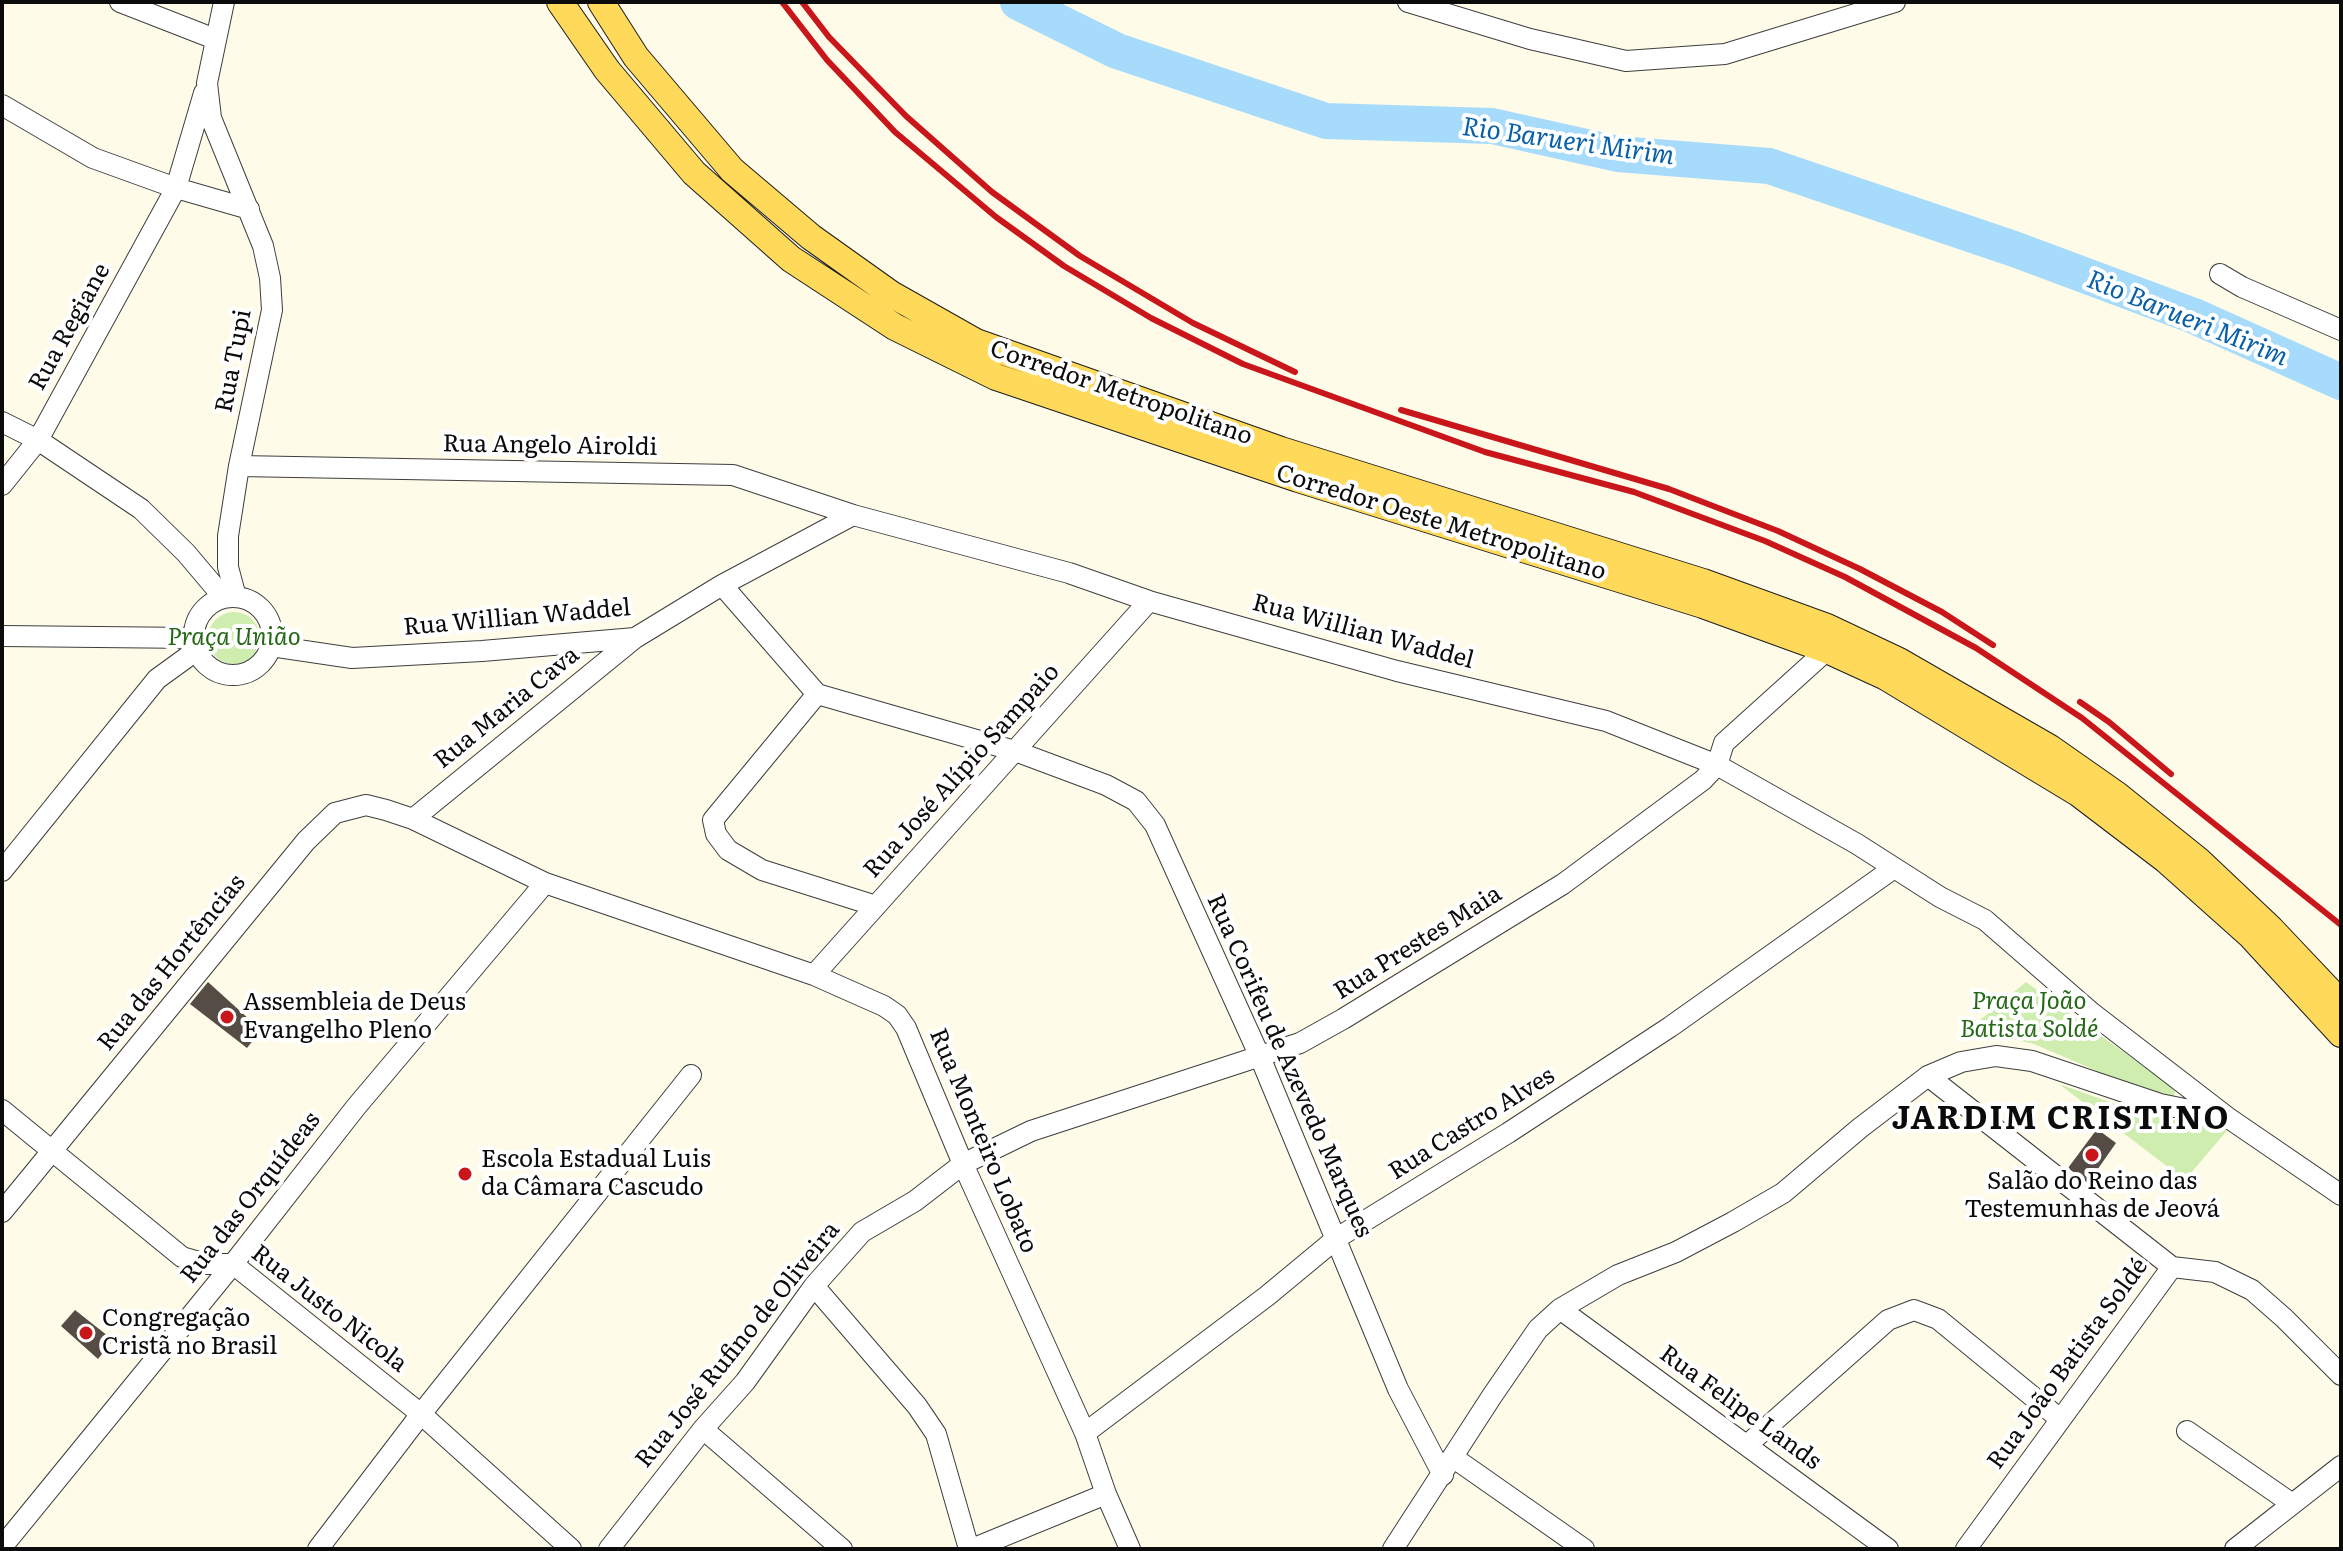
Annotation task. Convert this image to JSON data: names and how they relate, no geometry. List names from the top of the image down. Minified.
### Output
{"streets":{"main road":["Corredor Metropolitano","Corredor Oeste Metropolitano"],"street":["Rua Regiane","Rua Tupi","Rua Angelo Airoldi","Rua Willian Waddel","Rua Maria Cava","Rua José Alípio Sampaio","Rua Prestes Maia","Rua das Hortências","Rua Corifeu de Azevedo Marques","Rua Castro Alves","Rua Monteiro Lobato","Rua das Orquídeas","Rua Justo Nicola","Rua José Rufino de Oliveira","Rua João Batista Soldé","Rua Felipe Lands"]},"crossings":[["Rua Regiane","Rua Tupi"],["Rua Tupi","Rua Angelo Airoldi"],["Rua Tupi","Rua Willian Waddel"],["Rua Angelo Airoldi","Rua Willian Waddel"],["Corredor Oeste Metropolitano","Rua Prestes Maia"],["Rua Willian Waddel","Rua Maria Cava"],["Rua Willian Waddel","Rua José Alípio Sampaio"],["Rua Willian Waddel","Rua Prestes Maia"],["Rua Willian Waddel","Rua Castro Alves"],["Rua Maria Cava","Rua das Hortências"],["Rua Maria Cava","Rua Monteiro Lobato"],["Rua José Alípio Sampaio","Rua Corifeu de Azevedo Marques"],["Rua José Alípio Sampaio","Rua Monteiro Lobato"],["Rua Prestes Maia","Rua Corifeu de Azevedo Marques"],["Rua Prestes Maia","Rua Monteiro Lobato"],["Rua Prestes Maia","Rua José Rufino de Oliveira"],["Rua das Hortências","Rua Monteiro Lobato"],["Rua das Hortências","Rua Justo Nicola"],["Rua Corifeu de Azevedo Marques","Rua Castro Alves"],["Rua Castro Alves","Rua Monteiro Lobato"],["Rua Monteiro Lobato","Rua das Orquídeas"],["Rua Monteiro Lobato","Rua José Rufino de Oliveira"],["Rua das Orquídeas","Rua Justo Nicola"]],"districts":["JARDIM CRISTINO"],"water":["Rio Barueri Mirim"],"parks":["Praça União","Praça João Batista Soldé"],"places":["Assembleia de Deus Evangelho Pleno","Salão do Reino das Testemunhas de Jeová","Escola Estadual Luis da Câmara Cascudo","Congregação Cristã no Brasil"]}
